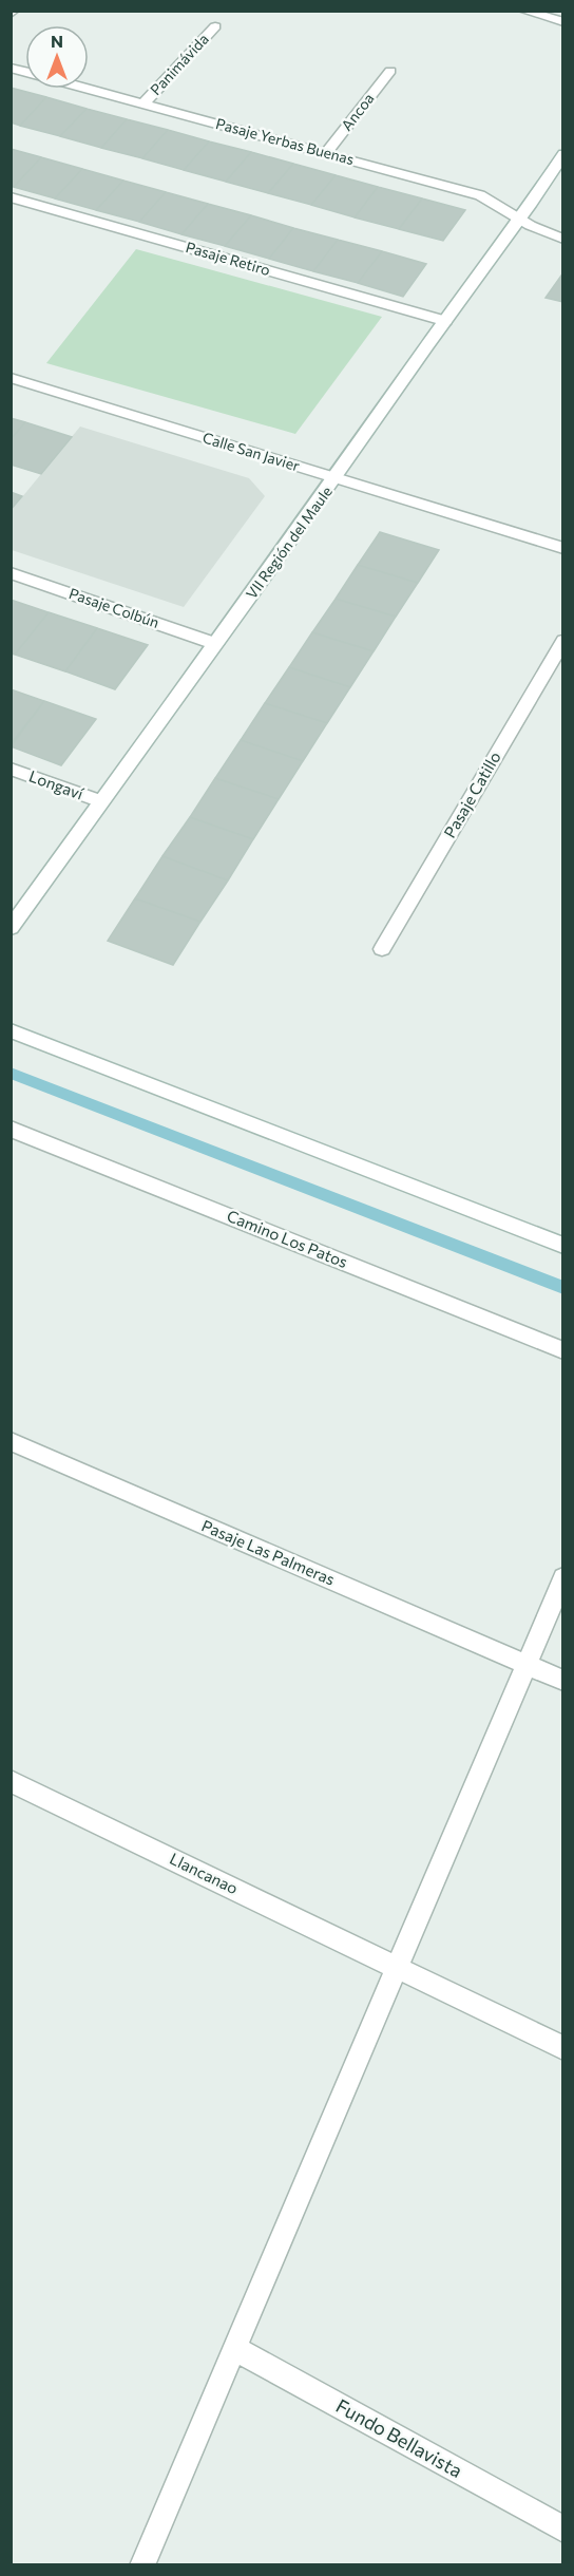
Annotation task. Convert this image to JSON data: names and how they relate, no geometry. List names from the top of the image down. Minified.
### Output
{"streets":{"street":["Panimávida","Ancoa","Pasaje Yerbas Buenas","Pasaje Retiro","Calle San Javier","VII Región del Maule","Pasaje Colbún","Longaví","Pasaje Catillo","Camino Los Patos","Pasaje Las Palmeras","Llancanao","Fundo Bellavista"]},"crossings":[["Panimávida","Pasaje Yerbas Buenas"],["Ancoa","Pasaje Yerbas Buenas"],["Pasaje Yerbas Buenas","VII Región del Maule"],["Pasaje Retiro","VII Región del Maule"],["Calle San Javier","VII Región del Maule"],["VII Región del Maule","Pasaje Colbún"],["VII Región del Maule","Longaví"]],"north":"top"}
